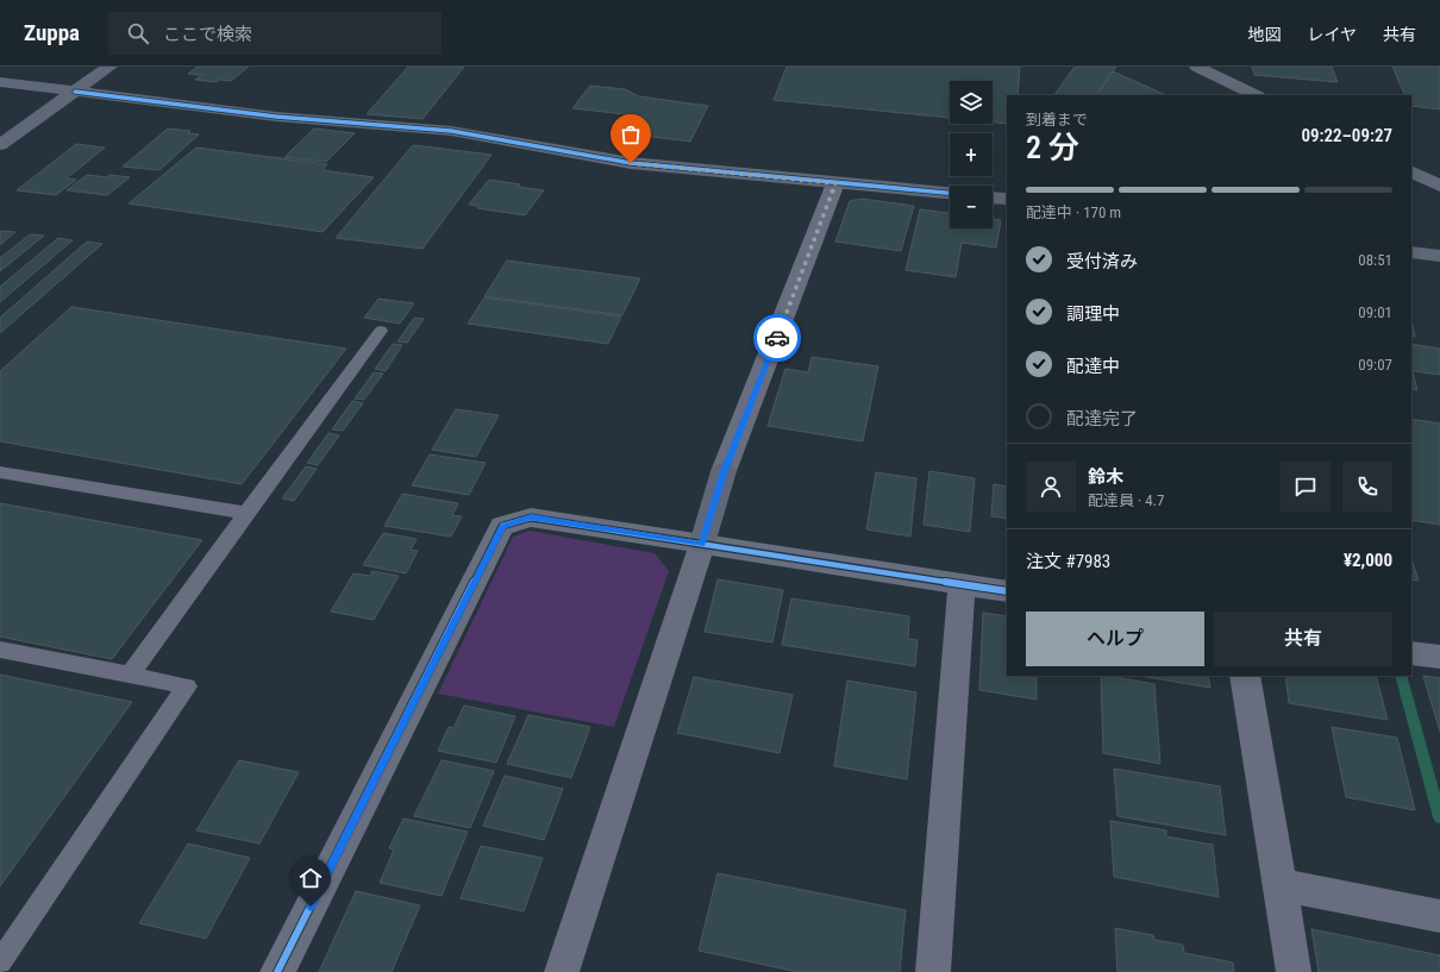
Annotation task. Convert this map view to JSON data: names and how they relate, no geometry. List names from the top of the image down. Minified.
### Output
{"page":{"header":"Zuppa","search":"ここで検索","nav":["地図","レイヤ","共有"],"map_buttons":["+","−"],"heading":["2 分","到着まで","09:22–09:27"],"panel":["鈴木","配達員 · 4.7","注文 #7983","¥2,000"],"bar":"配達中 · 170 m","list":[["受付済み","08:51"],["調理中","09:01"],["配達中","09:07"],"配達完了"],"buttons":["ヘルプ","共有"]}}
